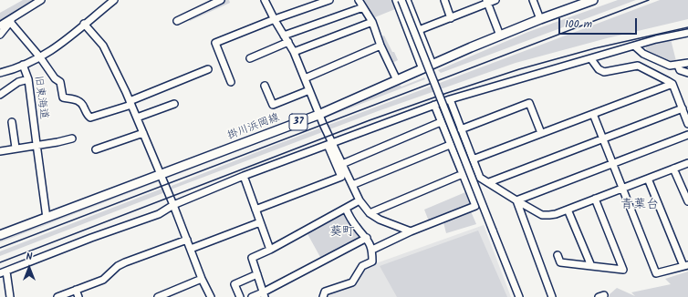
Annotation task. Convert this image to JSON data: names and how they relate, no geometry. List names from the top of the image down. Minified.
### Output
{"streets":{"main road":["37","掛川浜岡線"],"street":["旧東海道"]},"crossings":[["旧東海道","掛川浜岡線"]],"districts":["青葉台","葵町"],"scale_bar":"100 m","north":"top"}
